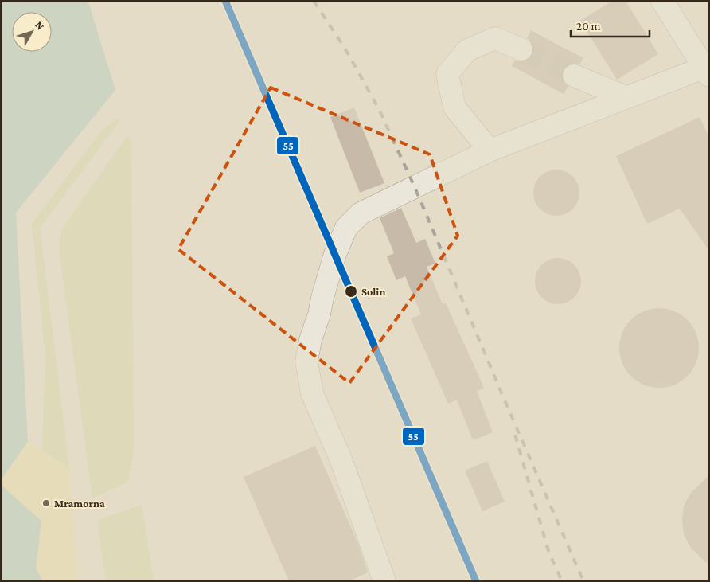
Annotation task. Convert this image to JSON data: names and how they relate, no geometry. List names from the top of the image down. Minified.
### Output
{"places":["Solin","Mramorna"],"lines":["transit line 55"],"scale_bar":"20 m","north":"top right"}
